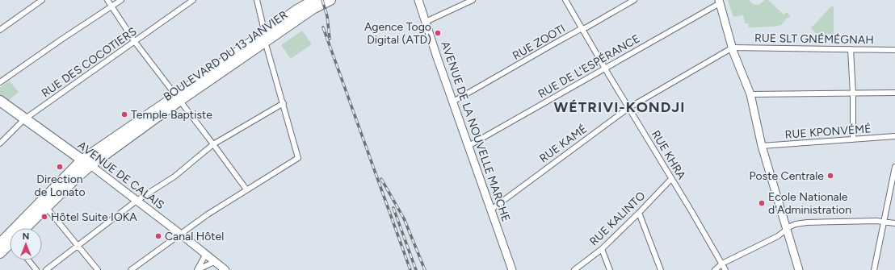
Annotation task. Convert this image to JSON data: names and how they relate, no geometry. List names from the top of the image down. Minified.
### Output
{"streets":{"highway":["BOULEVARD DU 13 JANVIER","AVENUE DE CALAIS"],"main road":["AVENUE DE LA NOUVELLE MARCHE"],"street":["RUE SLT GNÉMÉGNAH","RUE ZOOTI","RUE DES COCOTIERS","RUE DE L'ESPÉRANCE","RUE KPONVÉMÉ","RUE KAMÉ","RUE KHRA","RUE KALINTO"]},"crossings":[["RUE SLT GNÉMÉGNAH","RUE KAMÉ"],["RUE ZOOTI","AVENUE DE LA NOUVELLE MARCHE"],["RUE ZOOTI","RUE KHRA"],["BOULEVARD DU 13 JANVIER","AVENUE DE CALAIS"],["RUE DES COCOTIERS","AVENUE DE CALAIS"],["RUE DE L'ESPÉRANCE","AVENUE DE LA NOUVELLE MARCHE"],["RUE DE L'ESPÉRANCE","RUE KHRA"],["AVENUE DE LA NOUVELLE MARCHE","RUE KAMÉ"],["RUE KAMÉ","RUE KHRA"],["RUE KHRA","RUE KALINTO"]],"districts":["WÉTRIVI-KONDJI"],"places":["Agence Togo Digital (ATD)","Temple Baptiste","Direction de Lonato","Poste Centrale","Ecole Nationale d'Administration","Hôtel Suite IOKA","Canal Hôtel"],"north":"top"}
